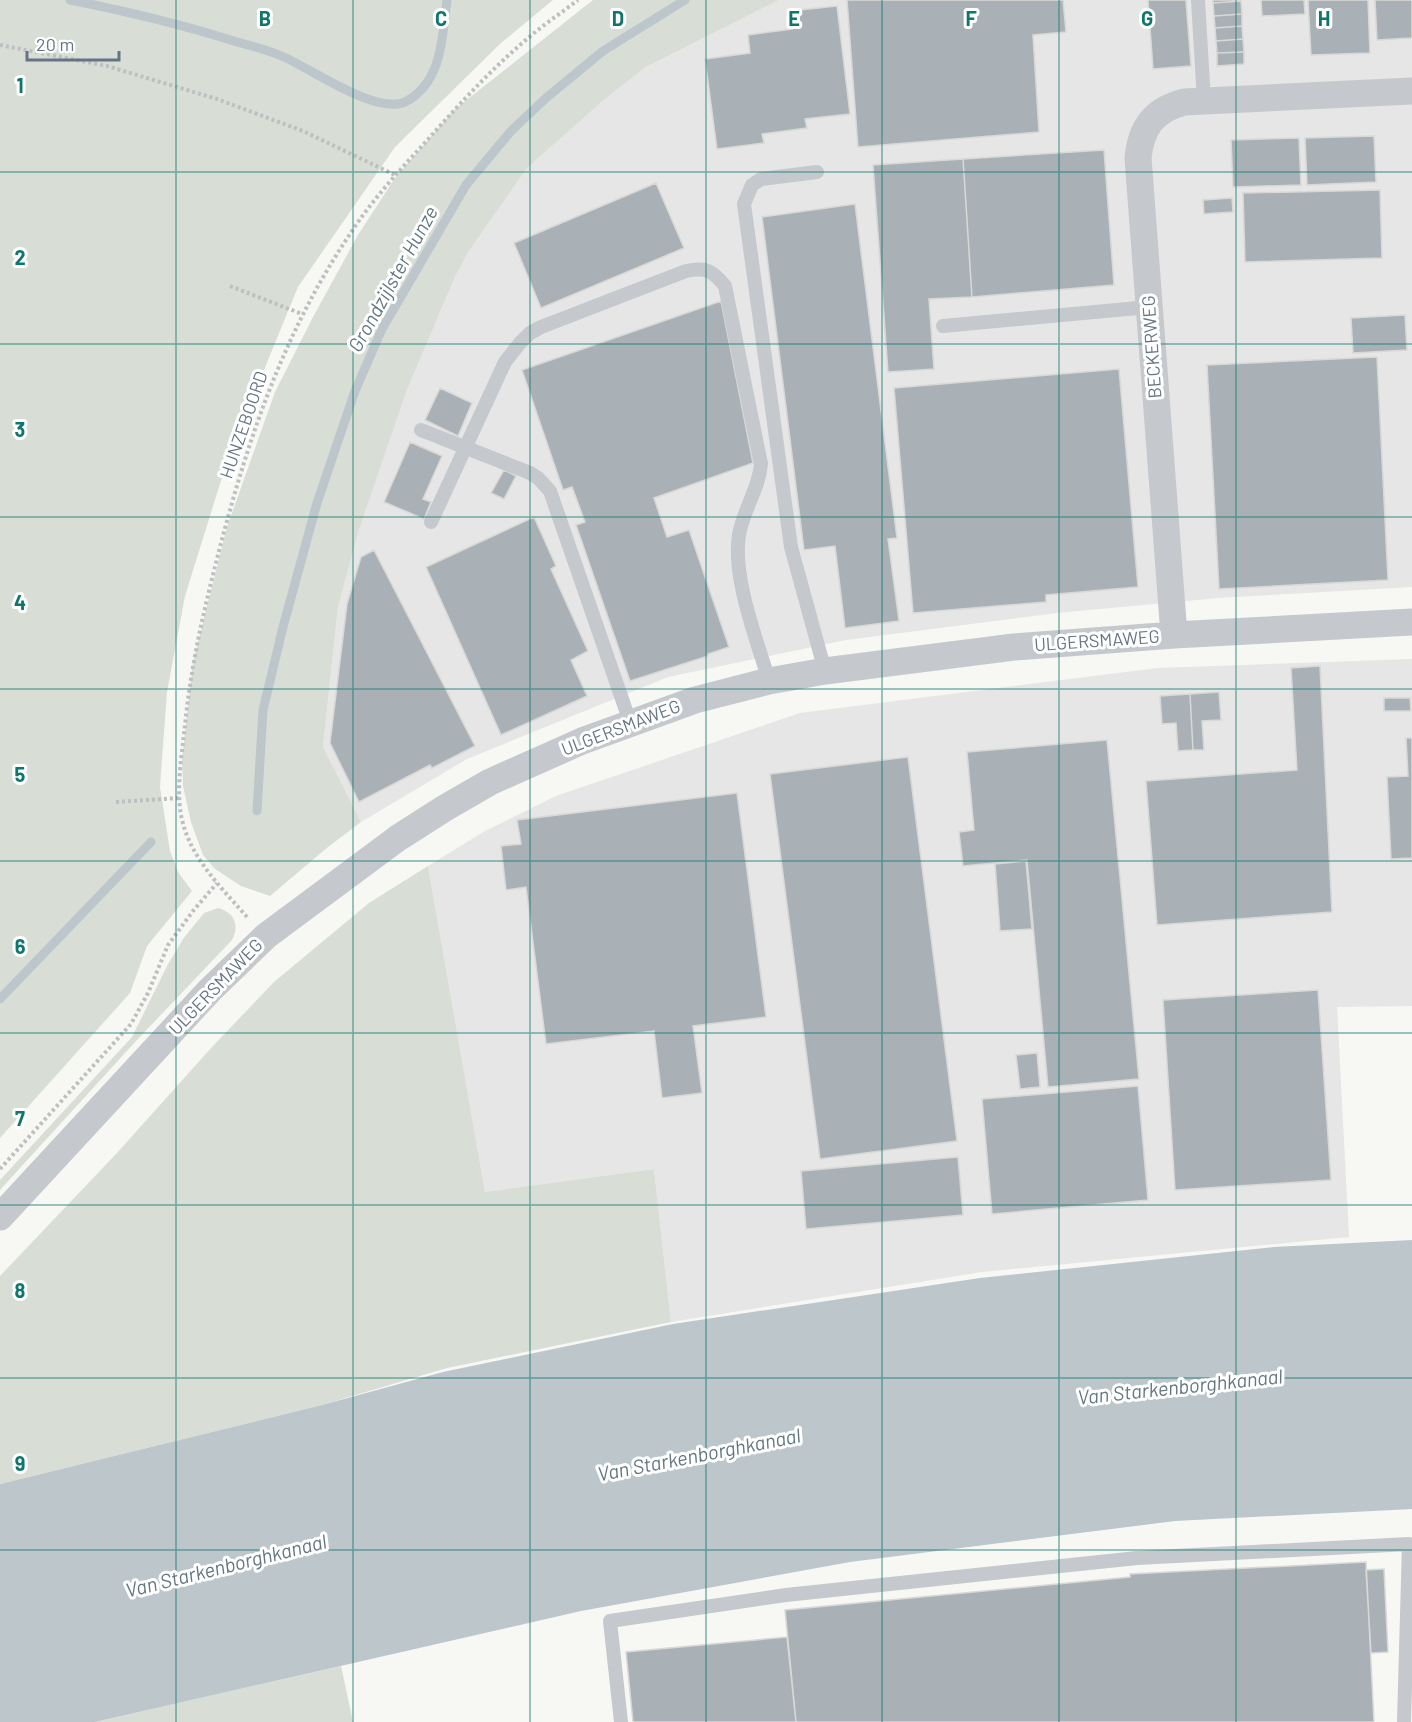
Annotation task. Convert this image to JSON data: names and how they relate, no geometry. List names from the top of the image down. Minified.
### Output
{"streets":{"street":["BECKERWEG","ULGERSMAWEG"],"path":["HUNZEBOORD"]},"crossings":[["BECKERWEG","ULGERSMAWEG"],["HUNZEBOORD","ULGERSMAWEG"]],"water":["Grondzijlster Hunze","Van Starkenborghkanaal"],"scale_bar":"20 m","grid":{"columns":["B","C","D","E","F","G","H"],"rows":["1","2","3","4","5","6","7","8","9"]}}
